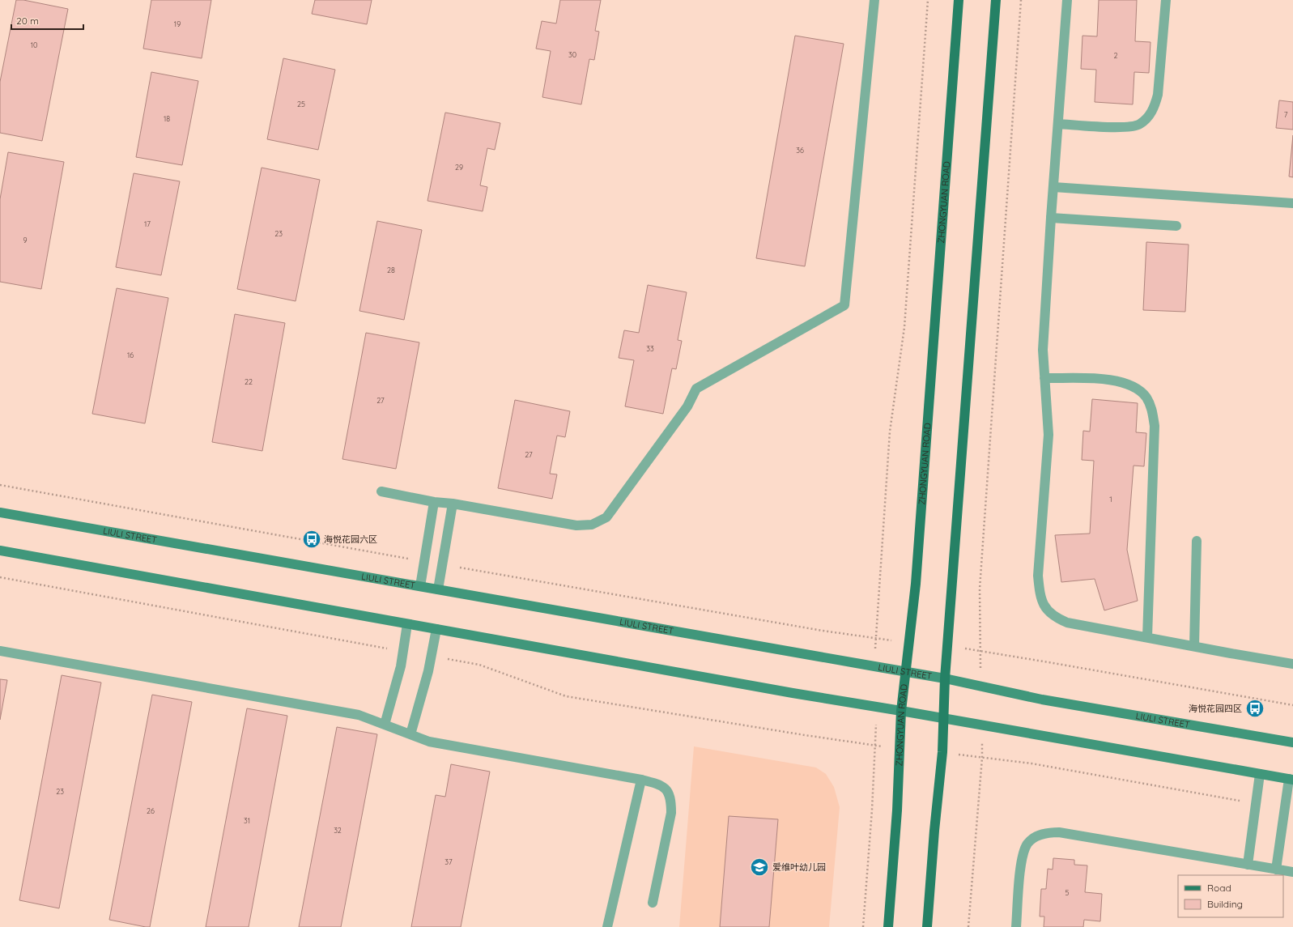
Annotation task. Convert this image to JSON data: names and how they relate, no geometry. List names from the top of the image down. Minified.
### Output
{"streets":{"main road":["ZHONGYUAN ROAD","LIULI STREET"]},"crossings":[["ZHONGYUAN ROAD","LIULI STREET"]],"places":{"bus stop":["海悦花园六区","海悦花园四区"],"school or university":["爱维叶幼儿园"]},"house_numbers":["19","10","30","2","25","7","18","36","29","17","23","9","28","33","16","22","27","27","1","23","26","31","32","37","5"],"legend":["Road","Building"],"scale_bar":"20 m"}
